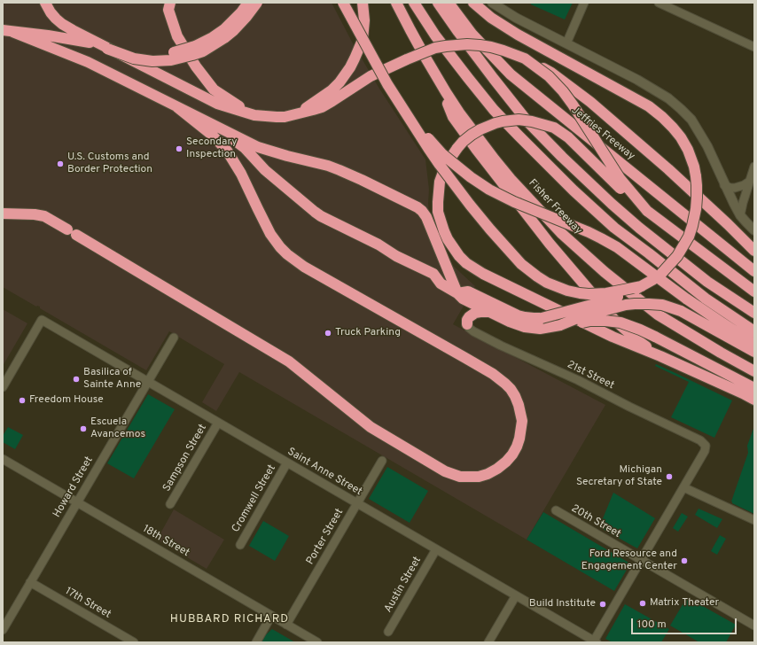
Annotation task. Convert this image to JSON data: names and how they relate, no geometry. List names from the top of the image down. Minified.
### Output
{"streets":{"highway":["Jeffries Freeway","Fisher Freeway"],"street":["21st Street","Sampson Street","Saint Anne Street","Howard Street","Cromwell Street","20th Street","Porter Street","18th Street","Austin Street","17th Street"]},"crossings":[["Sampson Street","Saint Anne Street"],["Saint Anne Street","Howard Street"],["Saint Anne Street","Cromwell Street"],["Saint Anne Street","Porter Street"],["Saint Anne Street","Austin Street"],["Howard Street","18th Street"],["Howard Street","17th Street"],["Porter Street","18th Street"]],"districts":["HUBBARD RICHARD"],"places":["Secondary Inspection","U.S. Customs and Border Protection","Truck Parking","Basilica of Sainte Anne","Freedom House","Escuela Avancemos","Michigan Secretary of State","Ford Resource and Engagement Center","Matrix Theater","Build Institute"],"scale_bar":"100 m"}
